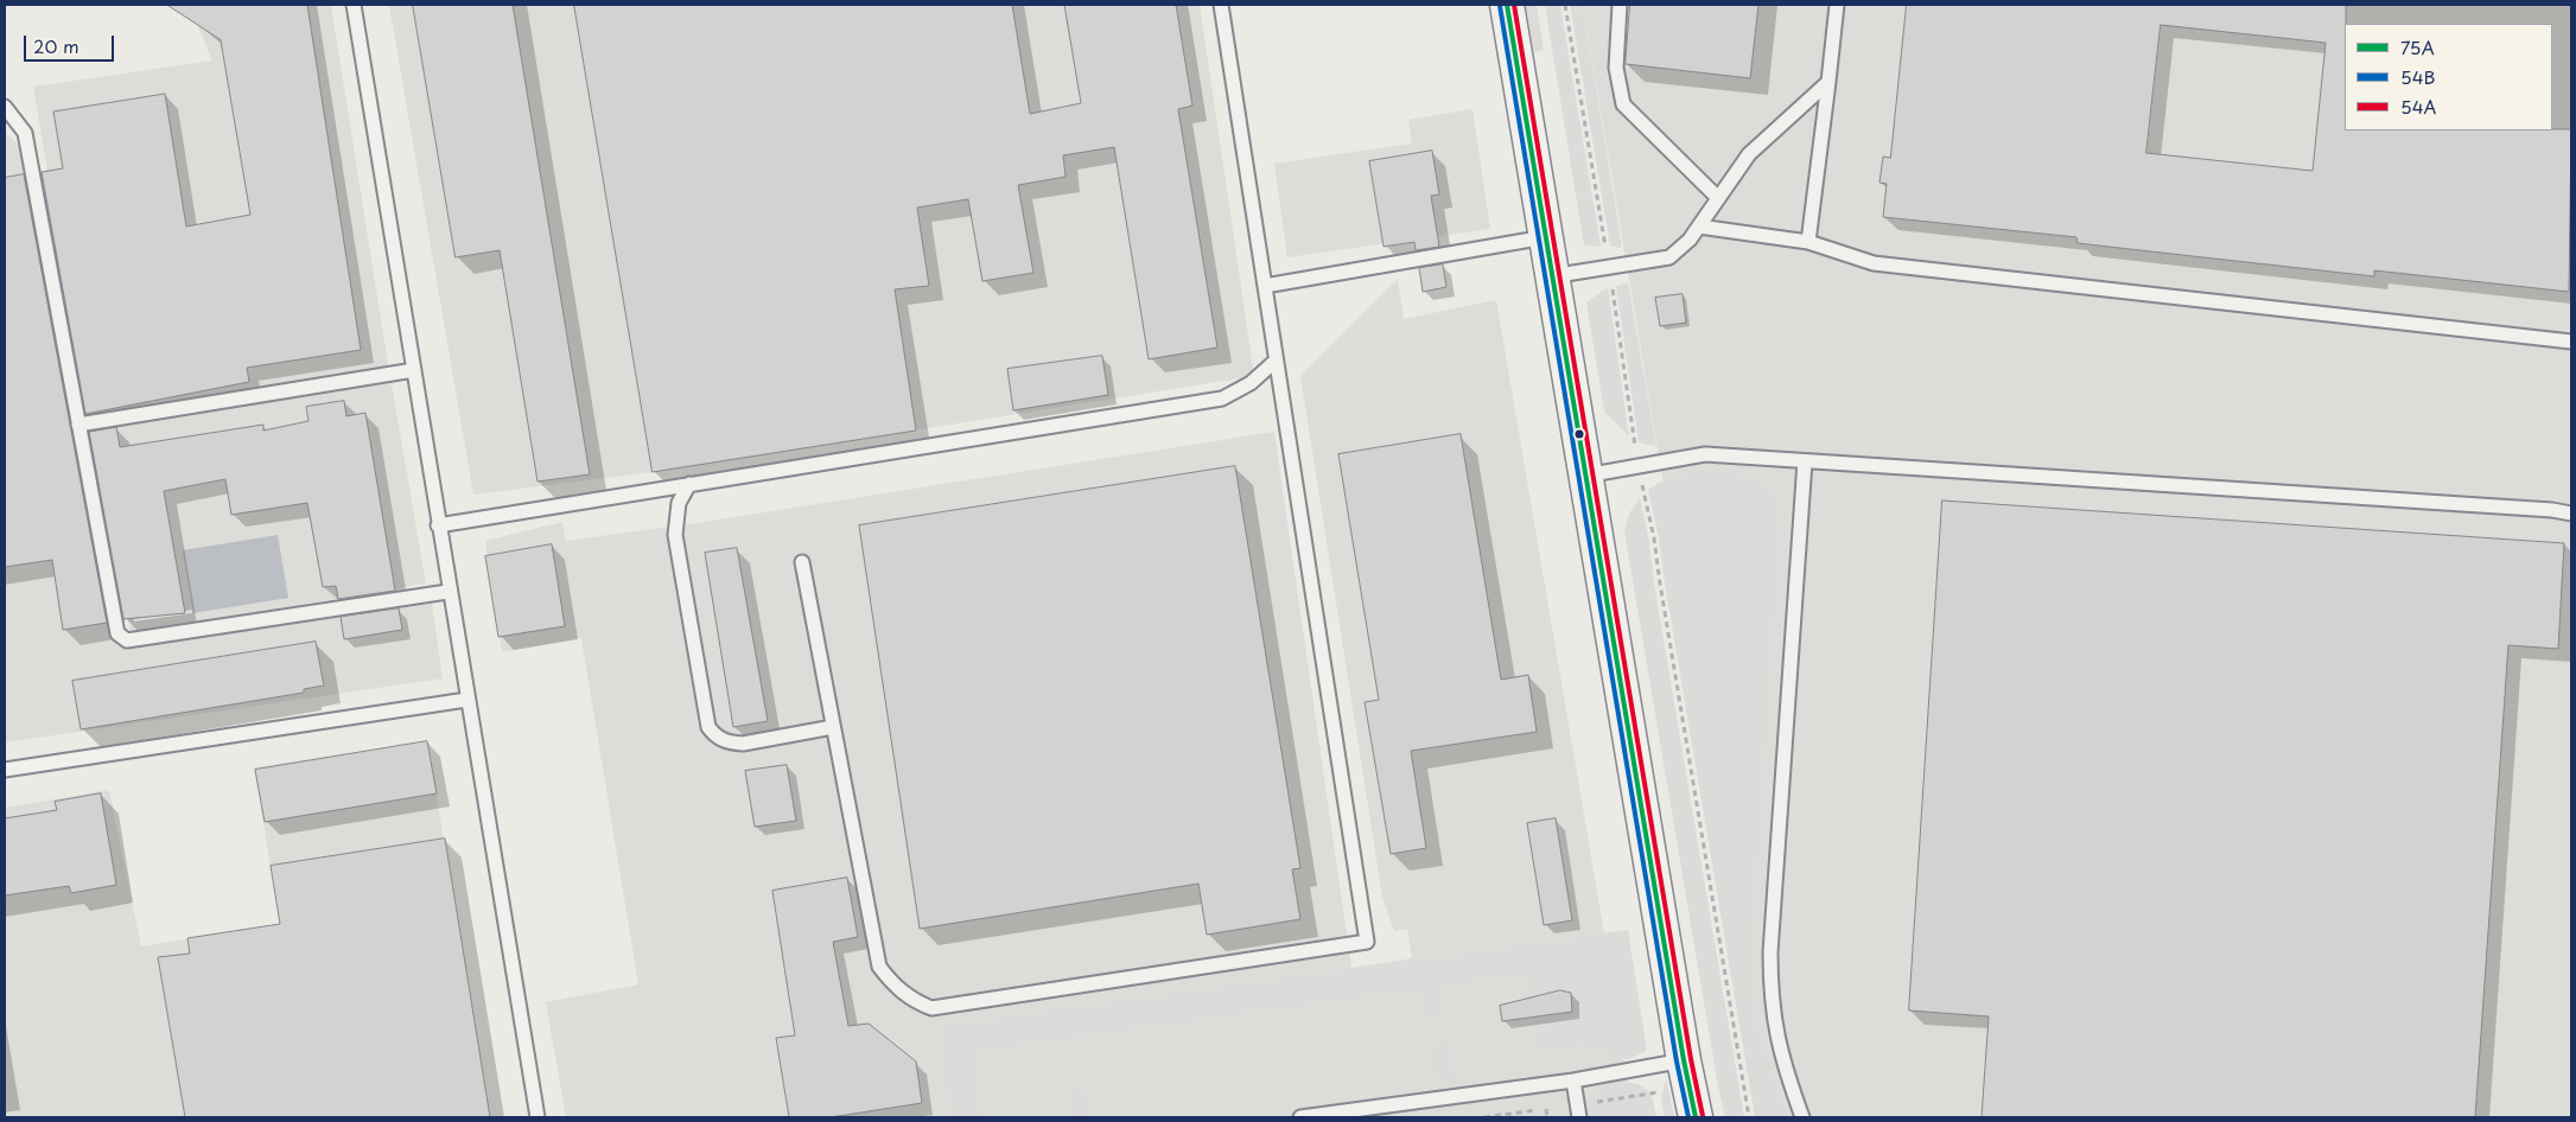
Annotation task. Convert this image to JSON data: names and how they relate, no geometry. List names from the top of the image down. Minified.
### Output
{"lines":["transit line 75A","transit line 54A","transit line 54B"],"legend":["75A","54B","54A"],"scale_bar":"20 m"}
